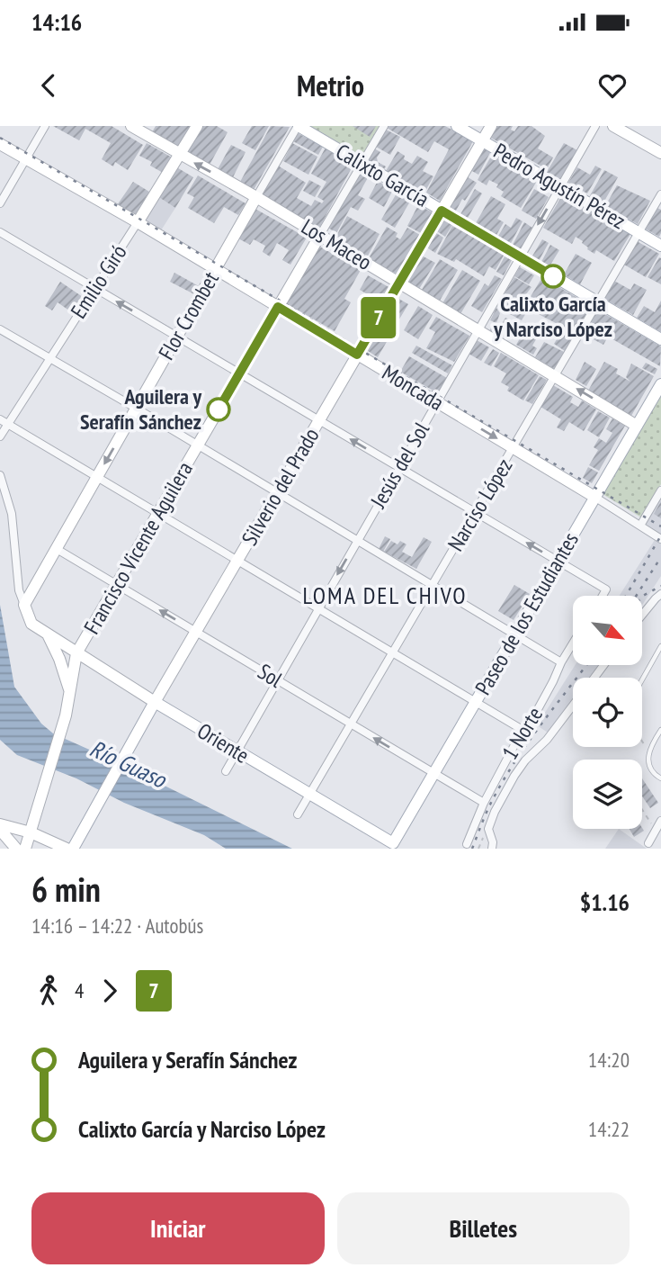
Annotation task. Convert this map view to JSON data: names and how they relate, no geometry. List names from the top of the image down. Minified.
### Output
{"streets":{"main road":["Calixto García","Pedro Agustín Pérez","Los Maceo","Emilio Giró","Flor Crombet","Moncada","Silverio del Prado","Francisco Vicente Aguilera","Paseo de los Estudiantes","Oriente"],"street":["Jesús del Sol","Narciso López","Sol","1 Norte"]},"crossings":[["Calixto García","Flor Crombet"],["Calixto García","Jesús del Sol"],["Calixto García","Silverio del Prado"],["Calixto García","Narciso López"],["Pedro Agustín Pérez","Jesús del Sol"],["Pedro Agustín Pérez","Silverio del Prado"],["Pedro Agustín Pérez","Narciso López"],["Los Maceo","Emilio Giró"],["Los Maceo","Flor Crombet"],["Los Maceo","Jesús del Sol"],["Los Maceo","Silverio del Prado"],["Los Maceo","Narciso López"],["Los Maceo","Francisco Vicente Aguilera"],["Los Maceo","Paseo de los Estudiantes"],["Emilio Giró","Moncada"],["Flor Crombet","Moncada"],["Flor Crombet","Sol"],["Flor Crombet","Oriente"],["Moncada","Jesús del Sol"],["Moncada","Silverio del Prado"],["Moncada","Narciso López"],["Moncada","Francisco Vicente Aguilera"],["Moncada","Paseo de los Estudiantes"],["Jesús del Sol","Sol"],["Jesús del Sol","Oriente"],["Silverio del Prado","Sol"],["Silverio del Prado","Oriente"],["Narciso López","Sol"],["Narciso López","Oriente"],["Francisco Vicente Aguilera","Sol"],["Francisco Vicente Aguilera","Oriente"],["Paseo de los Estudiantes","Sol"],["Paseo de los Estudiantes","Oriente"],["Sol","1 Norte"]],"one_way":["Sol"],"districts":["LOMA DEL CHIVO"],"water":["Río Guaso"],"places":["Calixto García y Narciso López","Aguilera y Serafín Sánchez"],"lines":["bus line 7"],"north":"bottom right","page":{"status":"14:16","header":"Metrio","on_map":"7","heading":["6 min","14:16 – 14:22 · Autobús","$1.16"],"legs":["4","7"],"list":[{"name":"Aguilera y Serafín Sánchez","value":"14:20"},{"name":"Calixto García y Narciso López","value":"14:22"}],"buttons":["Iniciar","Billetes"]}}
